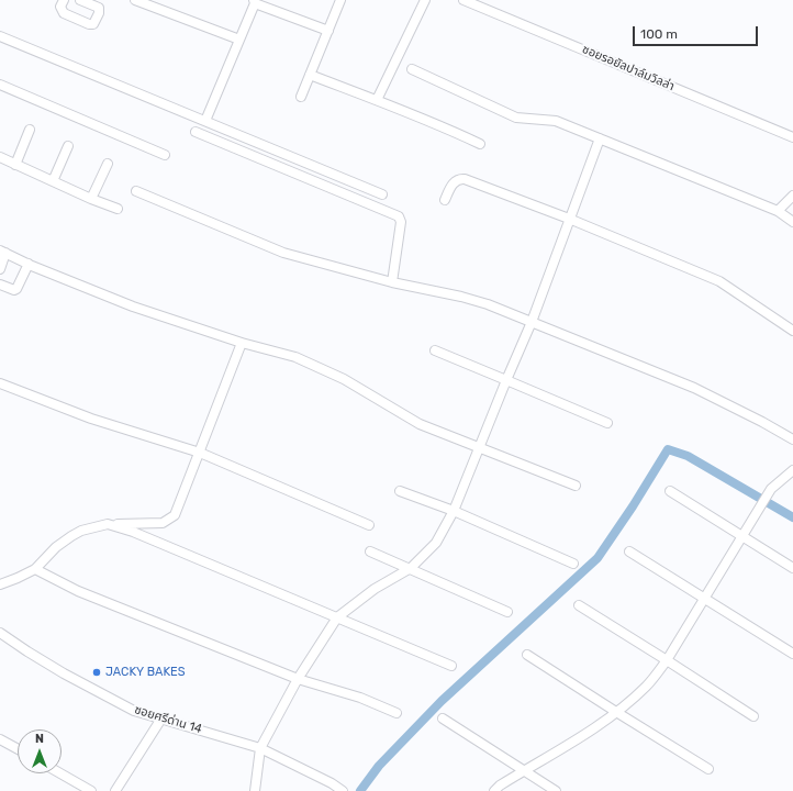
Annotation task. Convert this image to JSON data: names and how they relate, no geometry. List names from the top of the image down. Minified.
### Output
{"streets":{"street":["ซอยรอยัลปาล์มวิลล่า","ซอยศรีด่าน 14"]},"places":["JACKY BAKES"],"scale_bar":"100 m","north":"top"}
